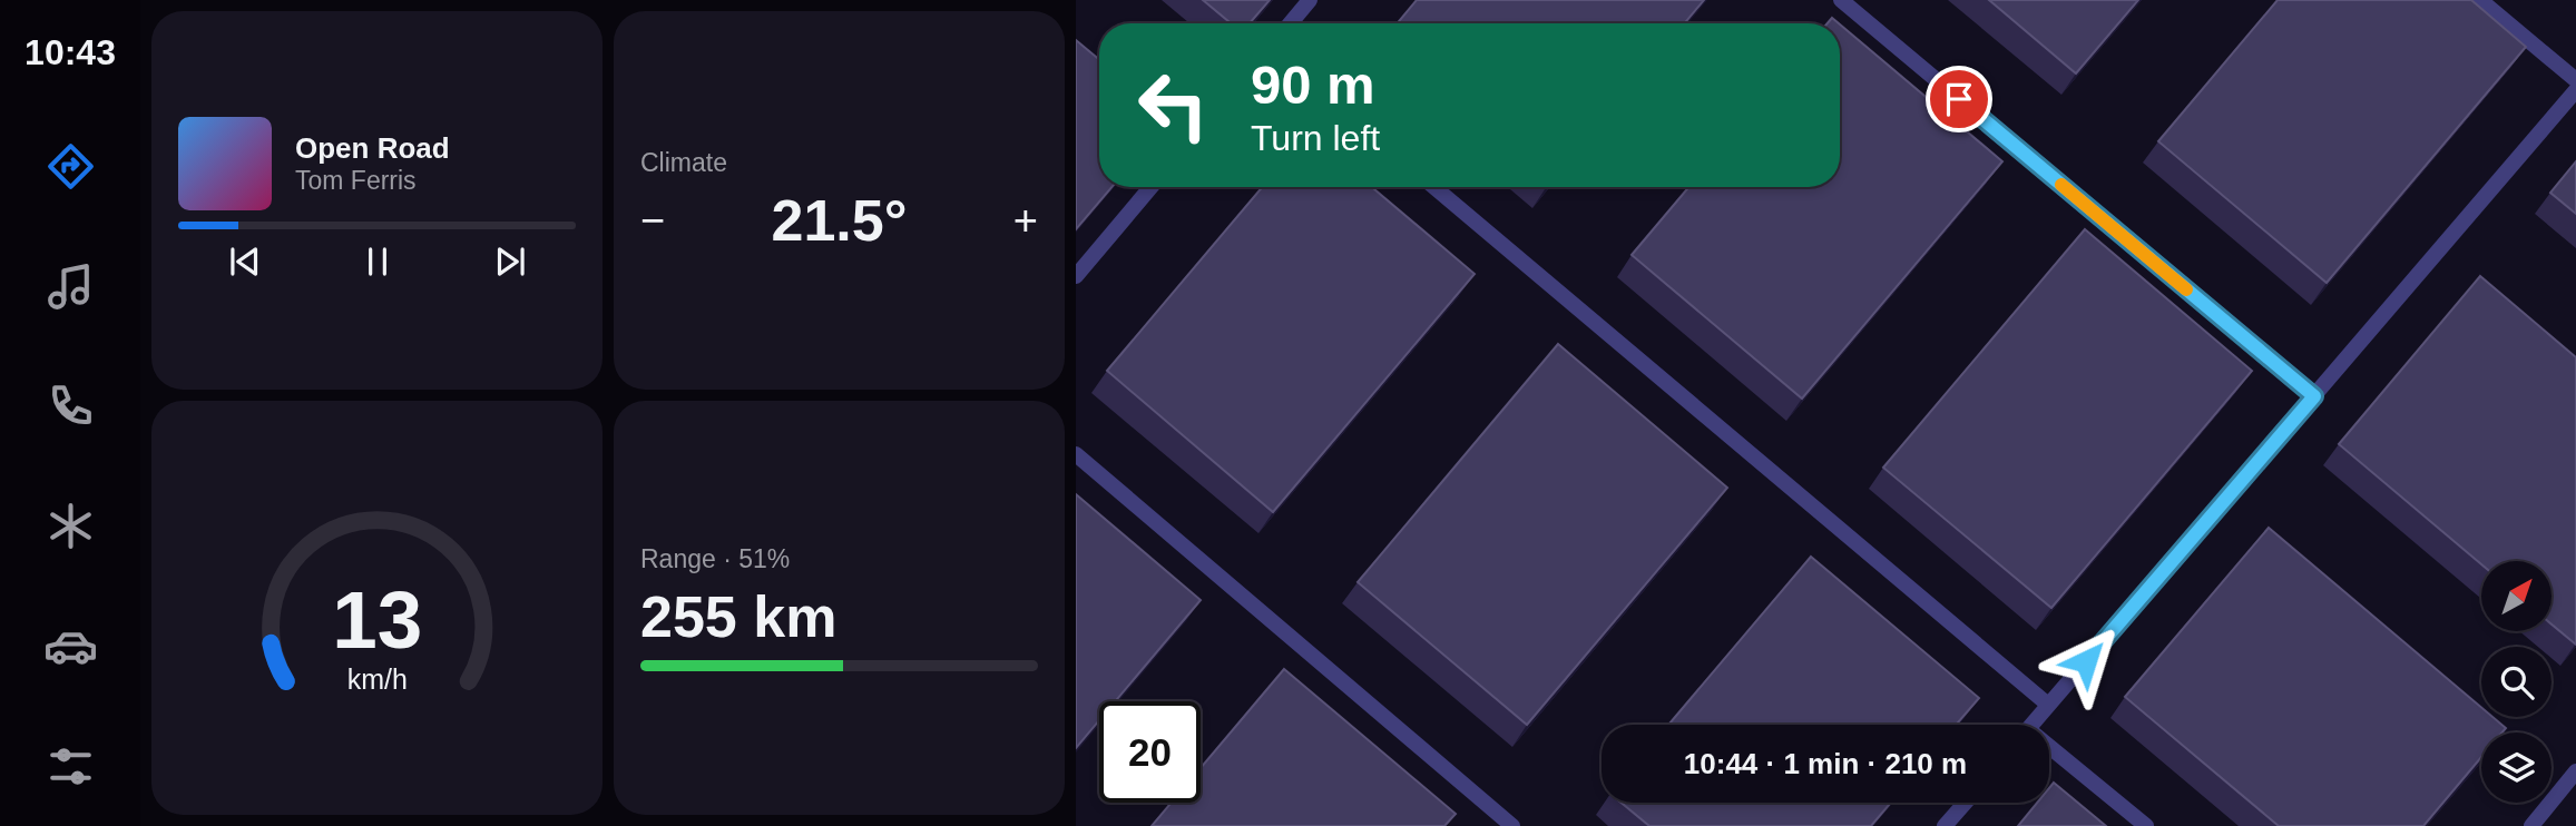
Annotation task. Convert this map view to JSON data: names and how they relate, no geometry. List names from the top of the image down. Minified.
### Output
{"north":"top right","page":{"tabs":"10:43","tile":["Climate",["Range · 51%","255 km"]],"turn":["90 m","Turn left"],"song":["Open Road","Tom Ferris"],"heat":["−","21.5°","+"],"limit":"20","trip":"10:44 · 1 min · 210 m","gauge":["13","km/h"]}}
